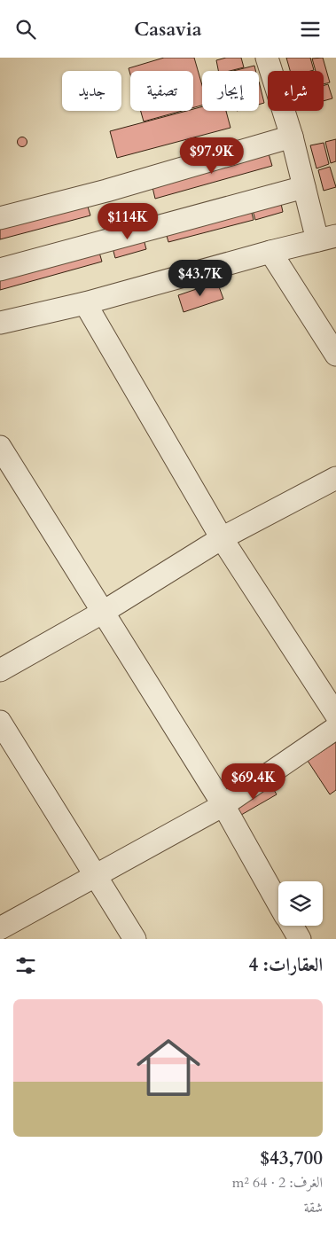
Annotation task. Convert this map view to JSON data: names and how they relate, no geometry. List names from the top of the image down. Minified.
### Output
{"page":{"header":"Casavia","chip":["شراء","إيجار","تصفية","جديد"],"price":["$97.9K","$114K","$43.7K","$69.4K"],"heading":"العقارات: 4","list":[{"name":"$43,700","note":"الغرف: 2 · 64 m² · شقة"}]}}
